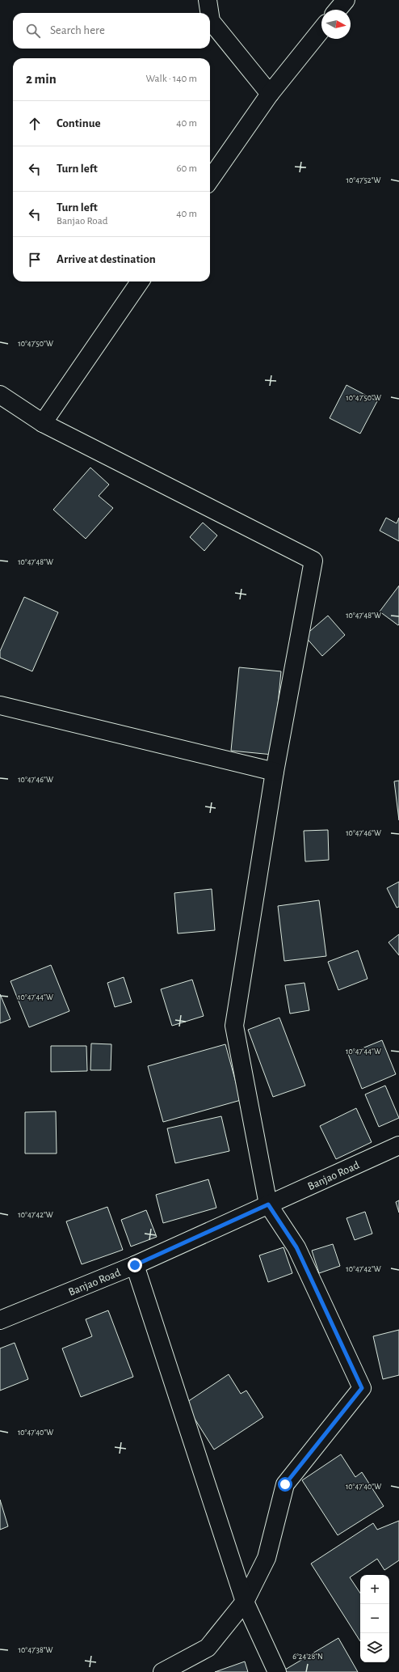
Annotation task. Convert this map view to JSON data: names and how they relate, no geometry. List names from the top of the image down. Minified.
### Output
{"streets":{"street":["Banjao Road"]},"north":"right","page":{"search":"Search here","heading":["2 min","Walk · 140 m"],"list":[["Continue","40 m"],["Turn left","60 m"],["Turn left","Banjao Road","40 m"],"Arrive at destination"],"map_buttons":["+","−"]},"coordinates":["10°47'52\"W","10°47'50\"W","10°47'48\"W","10°47'46\"W","10°47'44\"W","10°47'42\"W","10°47'40\"W","10°47'38\"W","6°24'28\"N"]}
